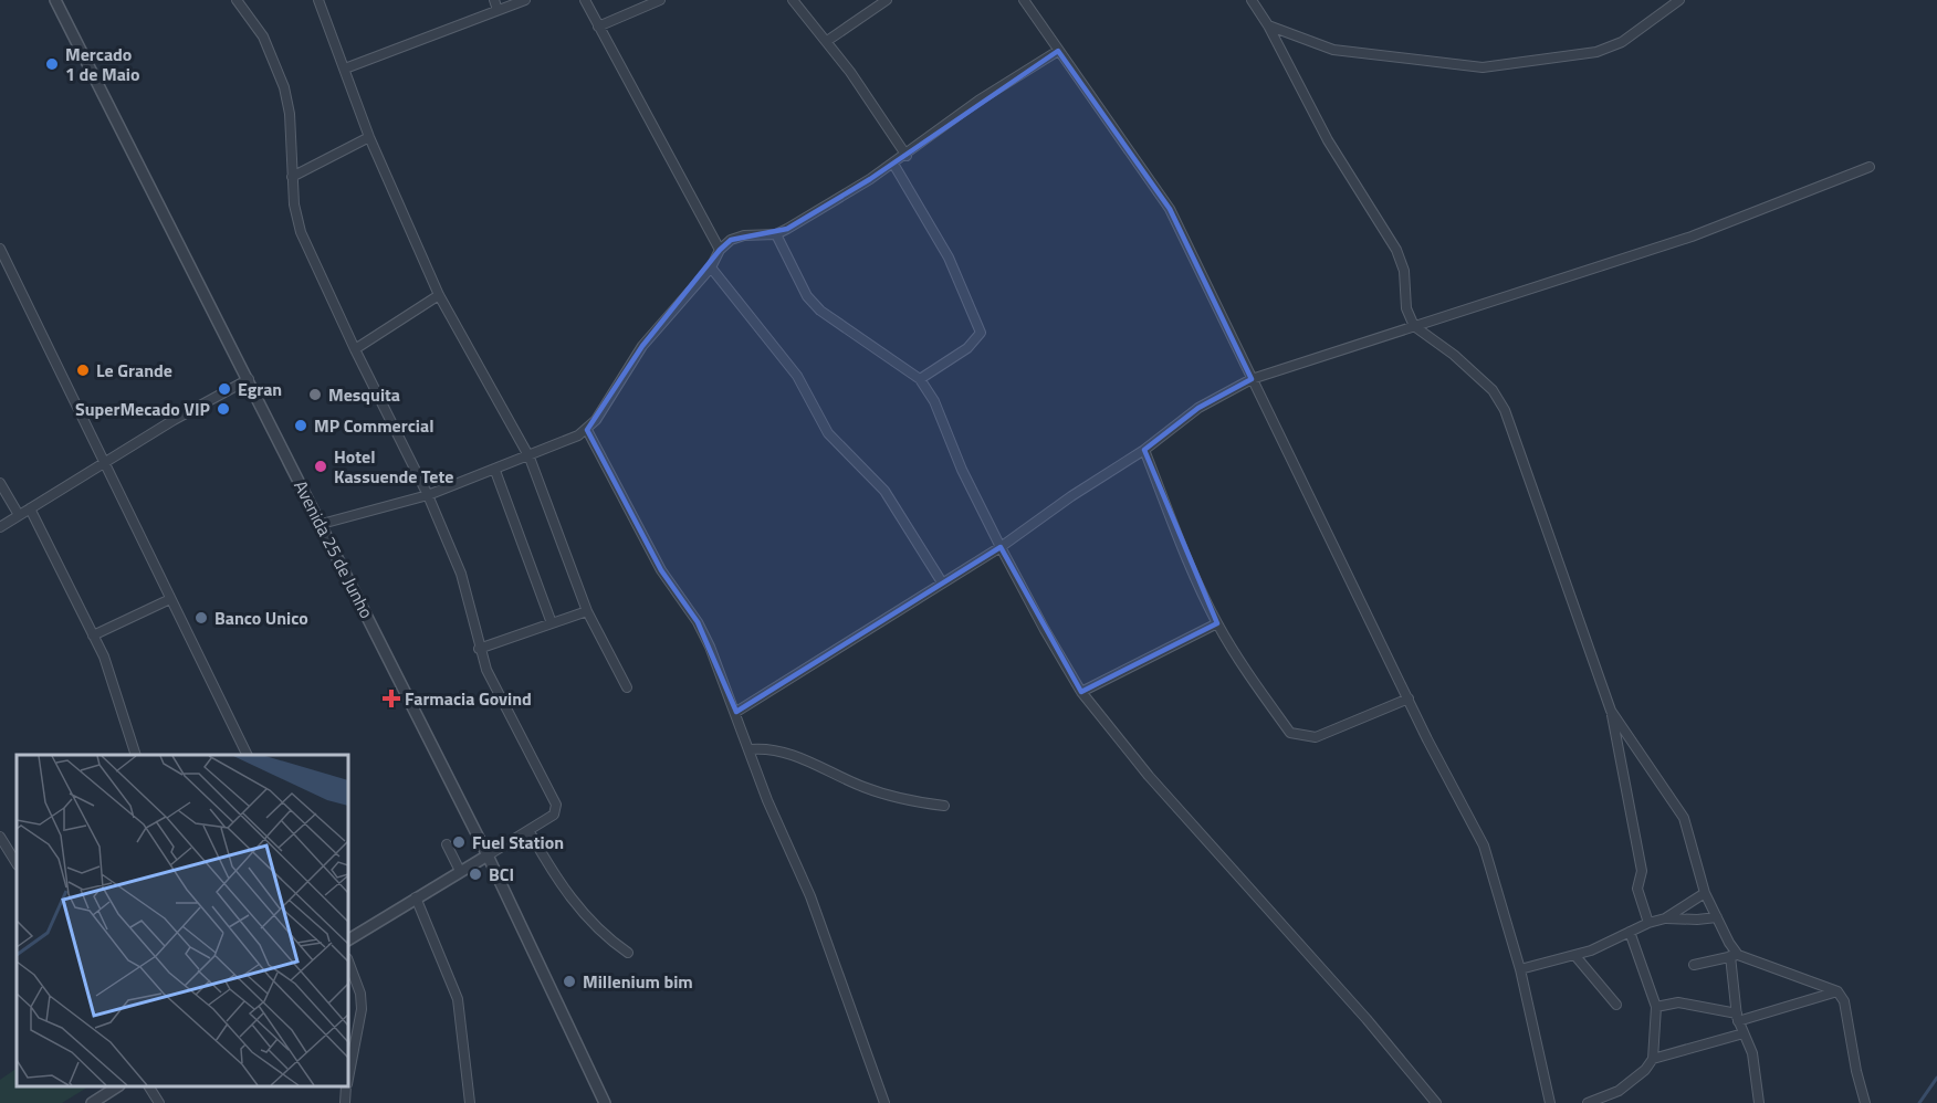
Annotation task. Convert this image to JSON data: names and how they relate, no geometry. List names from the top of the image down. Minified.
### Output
{"streets":{"street":["Avenida 25 de Junho"]},"places":{"other":["Mercado 1 de Maio","Le Grande","Egran","Mesquita","SuperMecado VIP","MP Commercial","Hotel Kassuende Tete","Banco Unico","Fuel Station","BCI","Millenium bim"],"health":["Farmacia Govind"]}}
